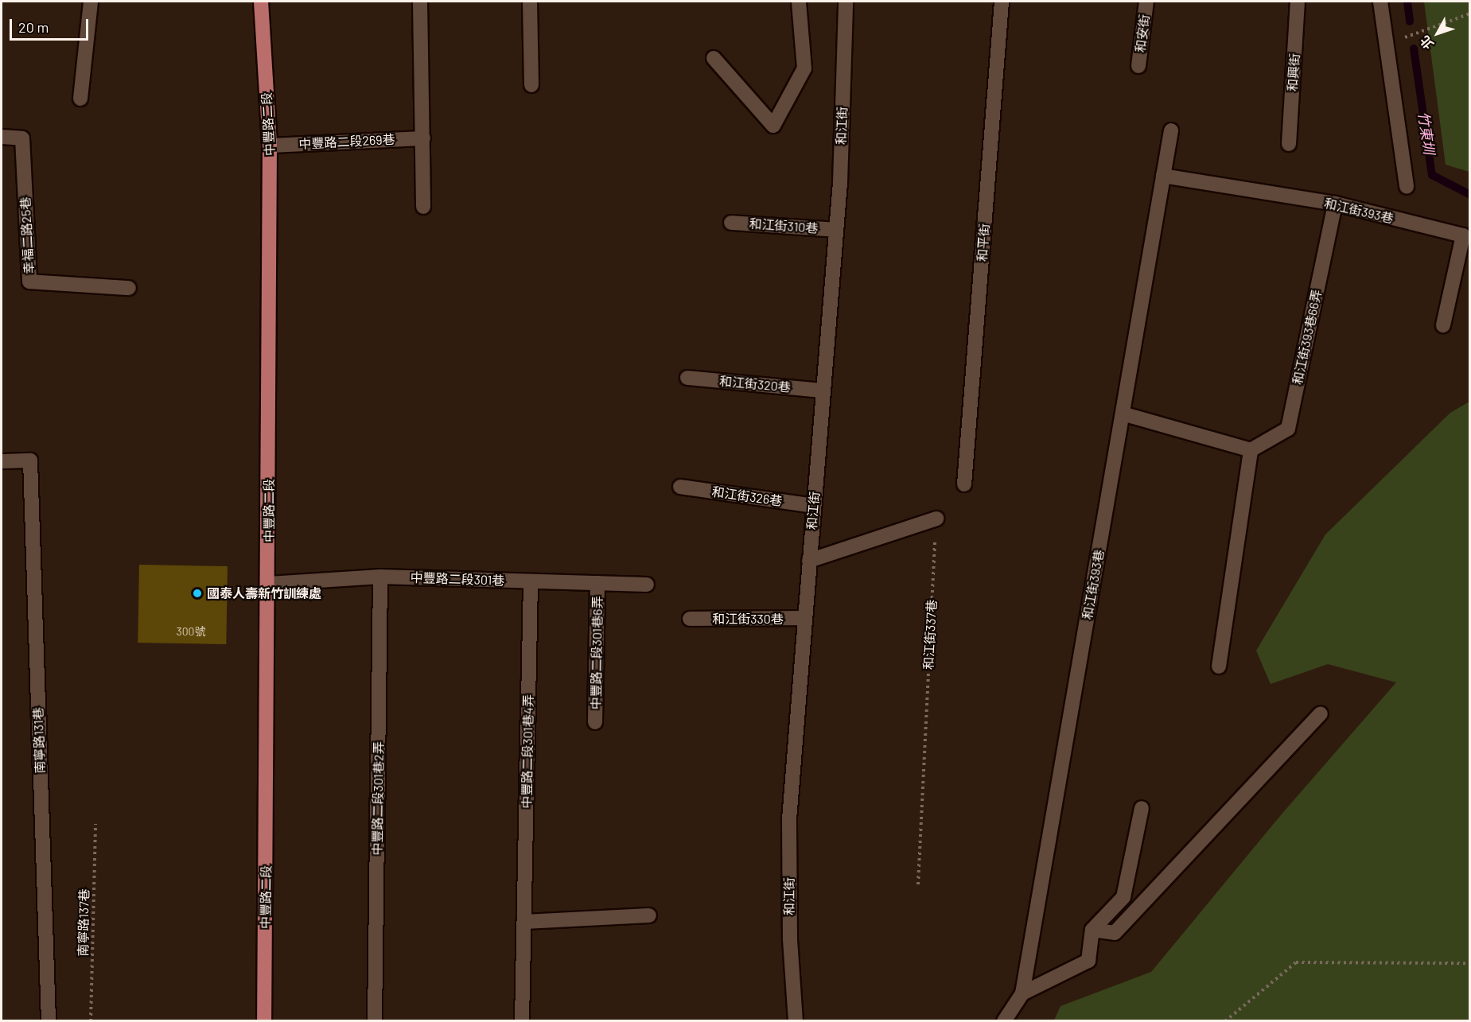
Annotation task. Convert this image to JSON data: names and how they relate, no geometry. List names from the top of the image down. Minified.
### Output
{"streets":{"main road":["中豐路二段"],"street":["和安街","和興街","和江街","中豐路二段269巷","和江街393巷","和江街310巷","幸福二路25巷","和平街","和江街393巷66弄","和江街320巷","和江街326巷","中豐路二段301巷","和江街330巷","中豐路二段301巷6弄","南寧路131巷","中豐路二段301巷4弄","中豐路二段301巷2弄"],"path":["和江街337巷","南寧路137巷"]},"crossings":[["中豐路二段","中豐路二段269巷"],["中豐路二段","中豐路二段301巷"],["和江街","和江街310巷"],["和江街","和江街320巷"],["和江街","和江街326巷"],["和江街","和江街330巷"],["和江街393巷","和江街393巷66弄"],["中豐路二段301巷","中豐路二段301巷6弄"],["中豐路二段301巷","中豐路二段301巷4弄"],["中豐路二段301巷","中豐路二段301巷2弄"]],"water":["竹東圳"],"places":["國泰人壽新竹訓練處"],"house_numbers":["300號"],"scale_bar":"20 m","north":"bottom left"}
